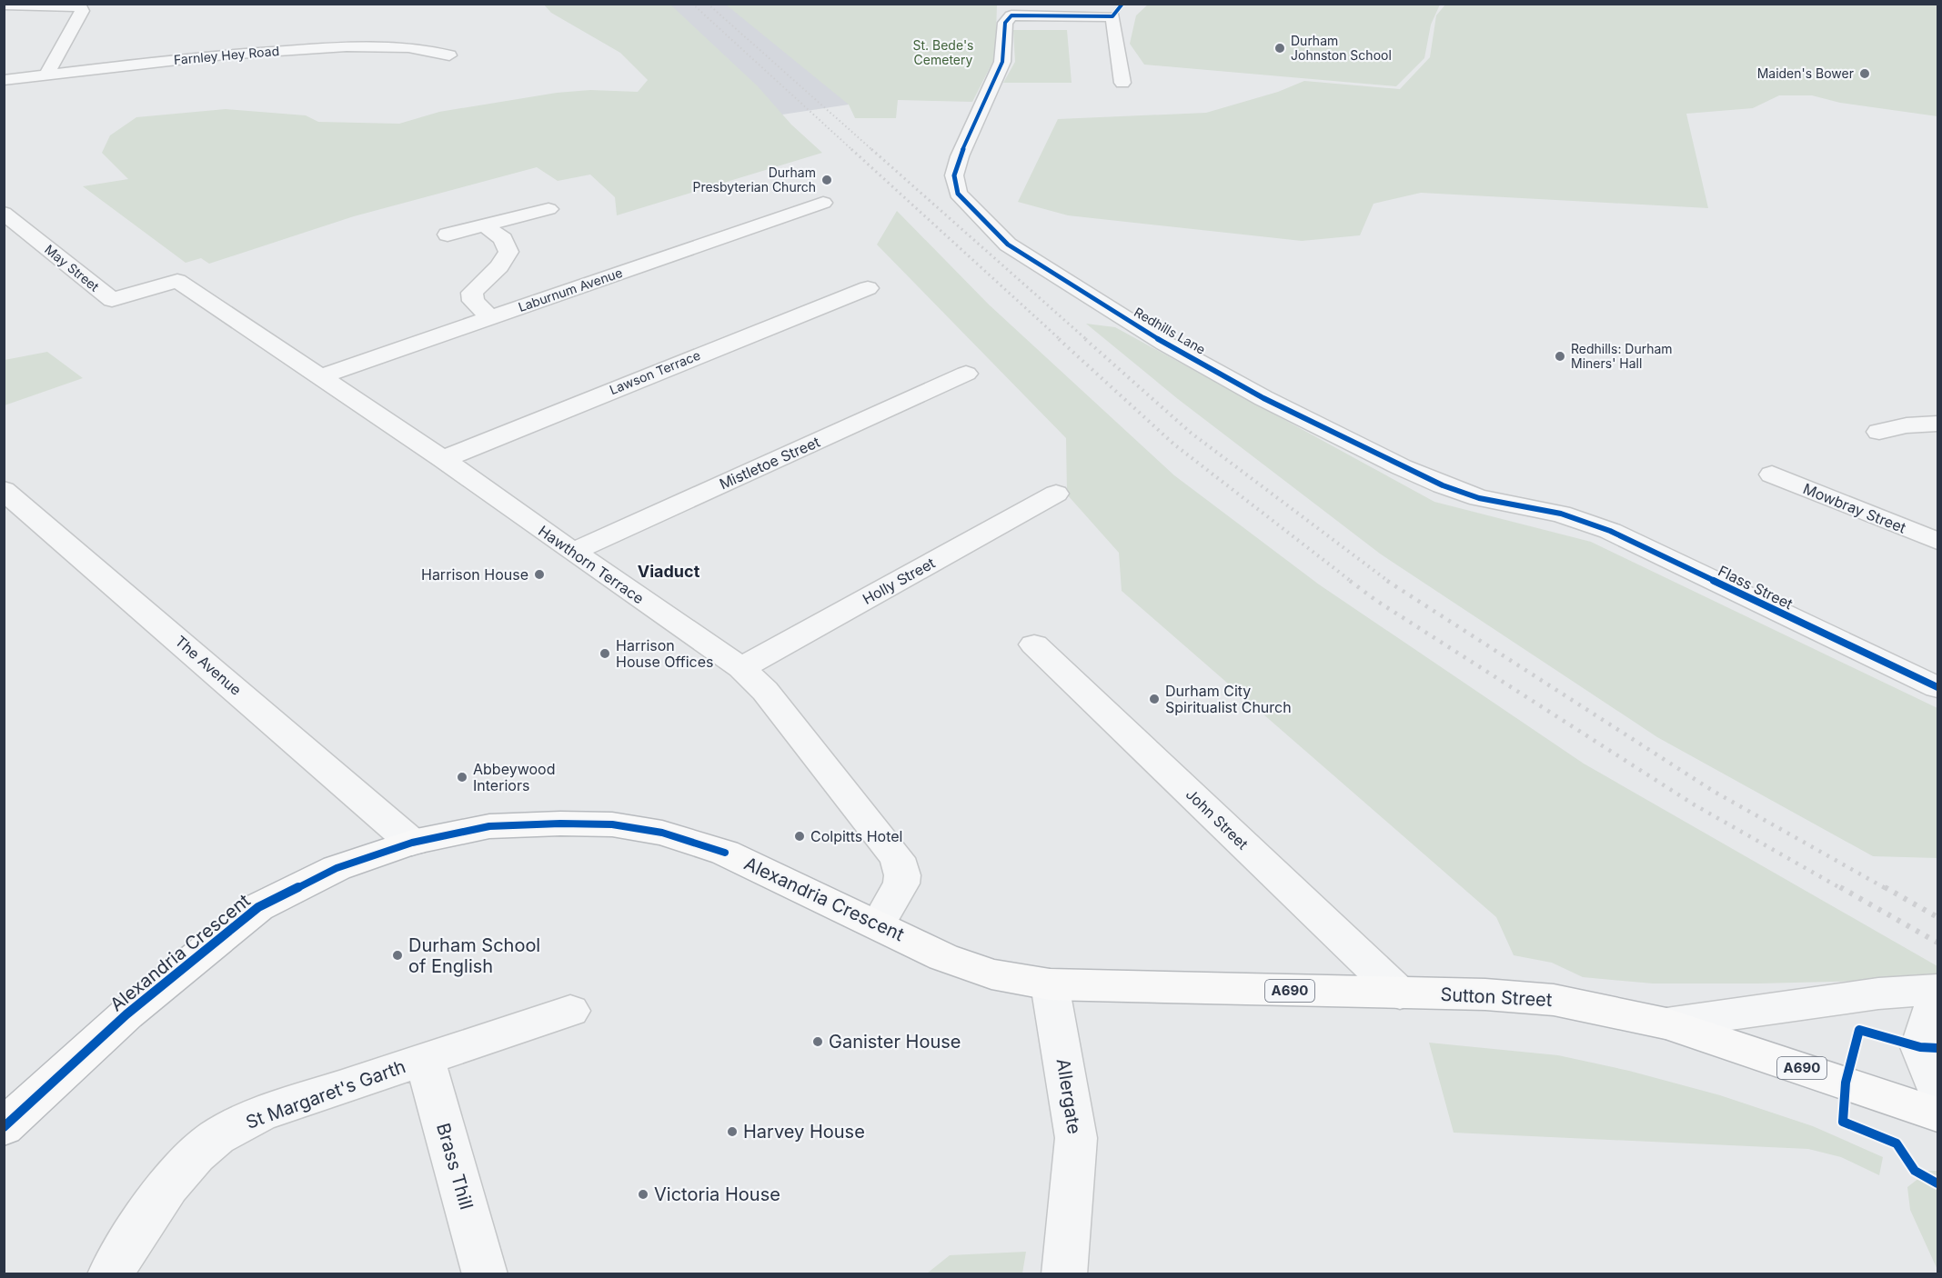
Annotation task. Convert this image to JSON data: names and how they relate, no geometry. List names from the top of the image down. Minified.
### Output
{"streets":{"highway":["Alexandria Crescent","A690","Sutton Street"],"street":["Farnley Hey Road","May Street","Laburnum Avenue","Redhills Lane","Lawson Terrace","Mistletoe Street","Mowbray Street","Hawthorn Terrace","Holly Street","Flass Street","The Avenue","John Street","St Margaret's Garth","Allergate","Brass Thill"]},"crossings":[["May Street","Hawthorn Terrace"],["Laburnum Avenue","Hawthorn Terrace"],["Redhills Lane","Flass Street"],["Lawson Terrace","Hawthorn Terrace"],["Mistletoe Street","Hawthorn Terrace"],["Hawthorn Terrace","Holly Street"],["Hawthorn Terrace","Alexandria Crescent"],["The Avenue","Alexandria Crescent"],["John Street","Sutton Street"],["Alexandria Crescent","Sutton Street"],["Alexandria Crescent","Allergate"],["A690","Sutton Street"],["Sutton Street","Allergate"],["St Margaret's Garth","Brass Thill"]],"districts":["Viaduct"],"parks":["St. Bede's Cemetery"],"places":["Durham Johnston School","Maiden's Bower","Durham Presbyterian Church","Redhills: Durham Miners' Hall","Harrison House","Harrison House Offices","Durham City Spiritualist Church","Abbeywood Interiors","Colpitts Hotel","Durham School of English","Ganister House","Harvey House","Victoria House"]}
